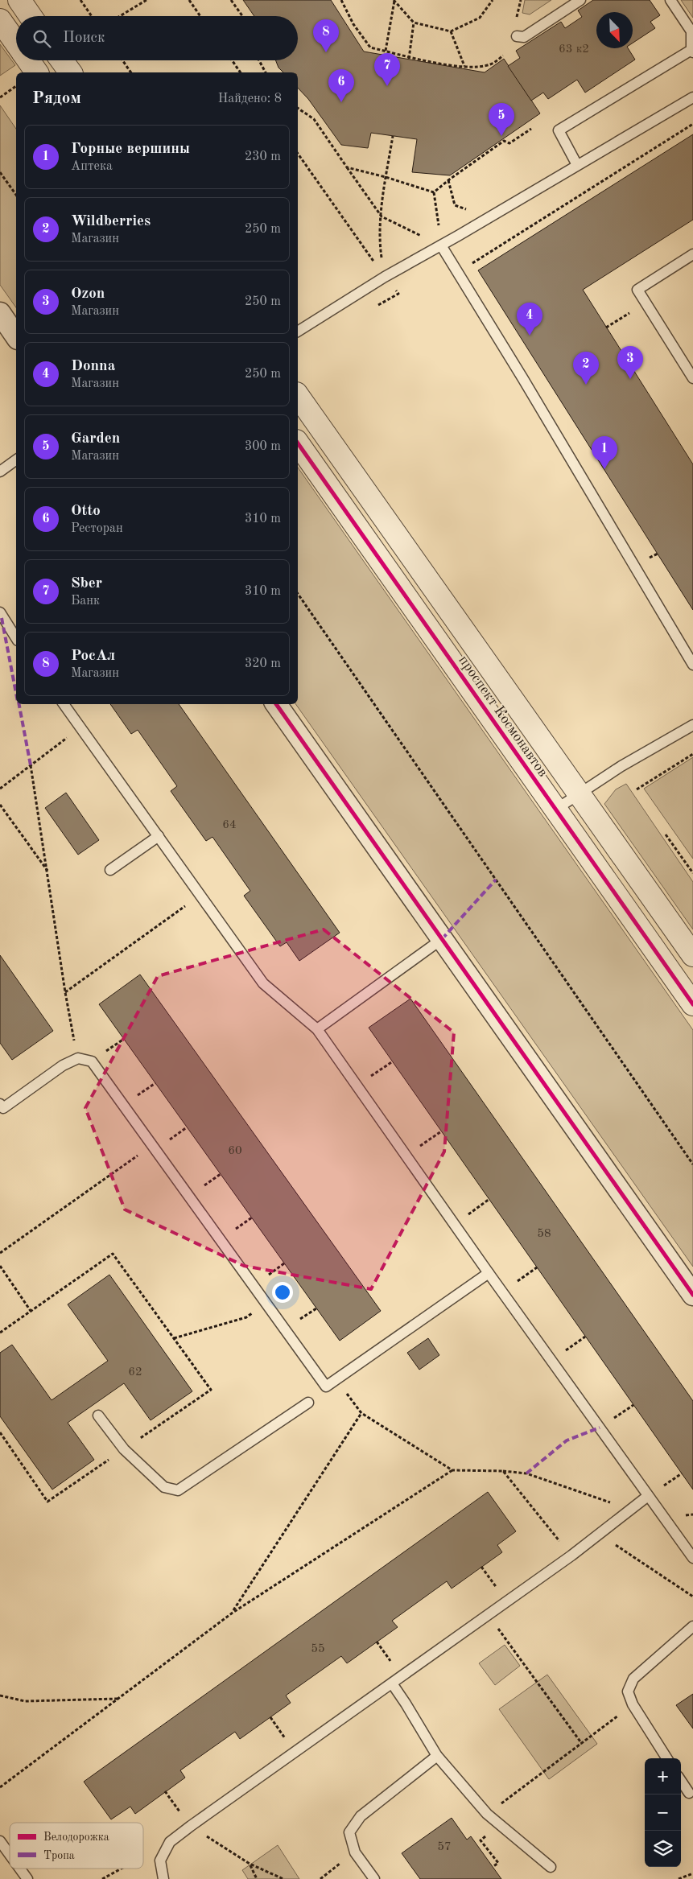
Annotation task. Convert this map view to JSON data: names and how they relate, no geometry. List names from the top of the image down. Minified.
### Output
{"streets":{"street":["проспект Космонавтов"]},"house_numbers":["63 к2","64","60","58","62","55","57"],"legend":["Велодорожка","Тропа"],"north":"bottom right","page":{"search":"Поиск","pins":["8","7","6","5","4","3","2","1"],"heading":["Рядом","Найдено: 8"],"list":[{"mark":"1","name":"Горные вершины","note":"Аптека","value":"230 m"},{"mark":"2","name":"Wildberries","note":"Магазин","value":"250 m"},{"mark":"3","name":"Ozon","note":"Магазин","value":"250 m"},{"mark":"4","name":"Donna","note":"Магазин","value":"250 m"},{"mark":"5","name":"Garden","note":"Магазин","value":"300 m"},{"mark":"6","name":"Otto","note":"Ресторан","value":"310 m"},{"mark":"7","name":"Sber","note":"Банк","value":"310 m"},{"mark":"8","name":"РосАл","note":"Магазин","value":"320 m"}],"map_buttons":["+","−"]}}
